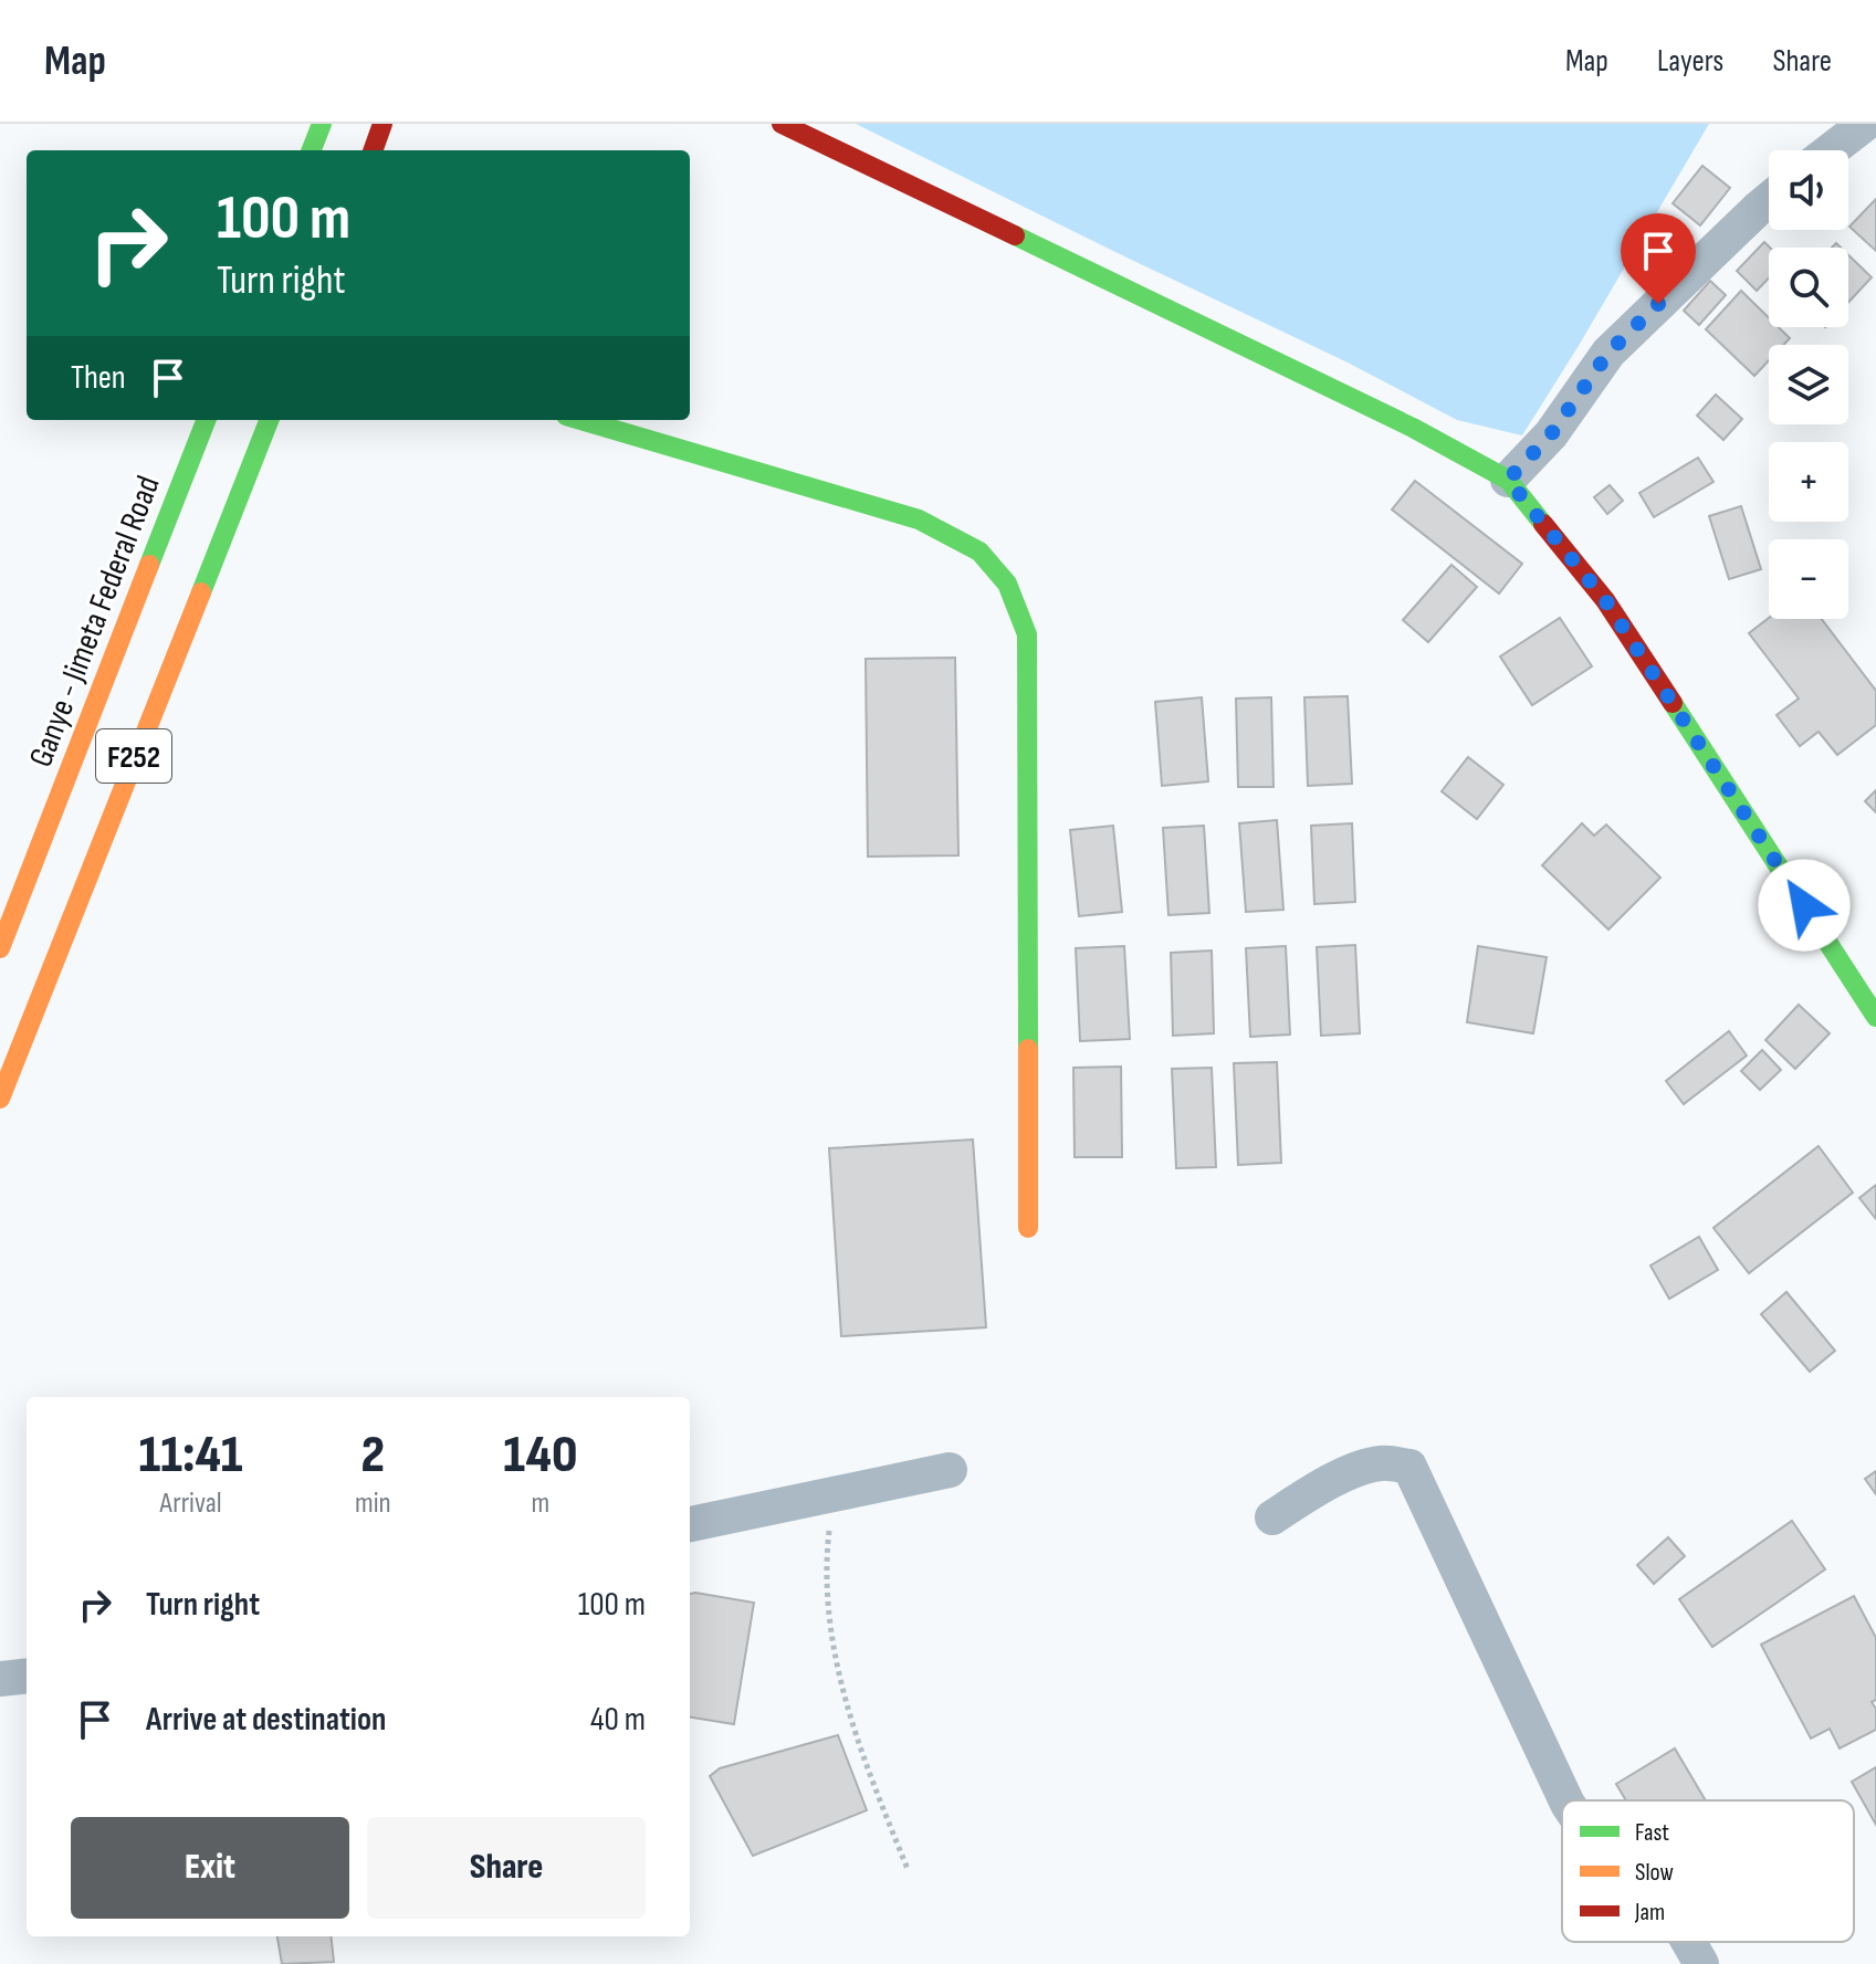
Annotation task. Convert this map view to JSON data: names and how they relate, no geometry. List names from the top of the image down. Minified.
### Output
{"streets":{"street":["Ganye - Jimeta Federal Road","F252"]},"legend":["Fast","Slow","Jam"],"page":{"header":"Map","nav":["Map","Layers","Share"],"map_buttons":["+","−"],"turn":["100 m","Turn right"],"then":"Then","eta":["11:41","Arrival","2","min","140","m"],"list":[{"name":"Turn right","value":"100 m"},{"name":"Arrive at destination","value":"40 m"}],"buttons":["Exit","Share"]}}
